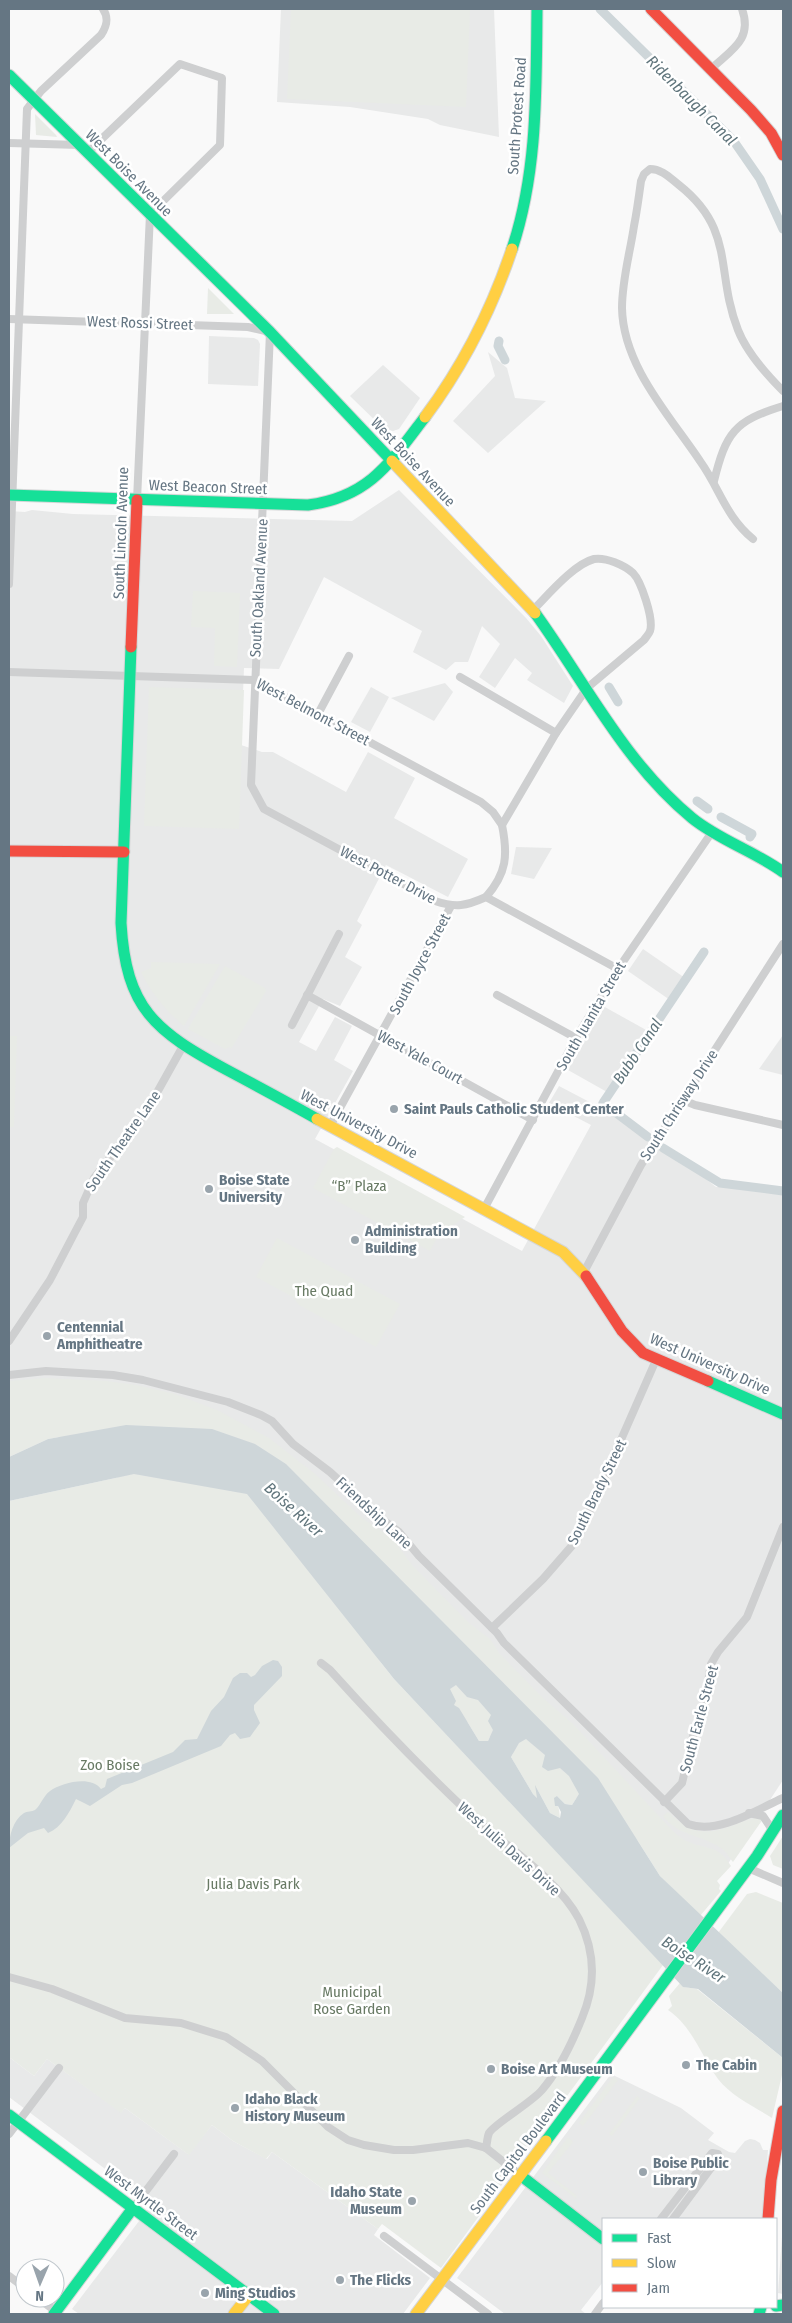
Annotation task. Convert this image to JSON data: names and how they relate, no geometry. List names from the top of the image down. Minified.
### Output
{"streets":{"street":["South Protest Road","West Boise Avenue","West Rossi Street","West Beacon Street","South Lincoln Avenue","South Oakland Avenue","West Belmont Street","West Potter Drive","South Joyce Street","South Juanita Street","West Yale Court","South Chrisway Drive","West University Drive","South Theatre Lane","South Brady Street","Friendship Lane","South Earle Street","West Julia Davis Drive","South Capitol Boulevard","West Myrtle Street"]},"crossings":[["South Protest Road","West Boise Avenue"],["South Protest Road","West Beacon Street"],["West Boise Avenue","West Rossi Street"],["West Boise Avenue","West Beacon Street"],["West Boise Avenue","South Lincoln Avenue"],["West Boise Avenue","South Oakland Avenue"],["West Boise Avenue","South Juanita Street"],["West Rossi Street","South Lincoln Avenue"],["West Rossi Street","South Oakland Avenue"],["West Beacon Street","South Lincoln Avenue"],["West Beacon Street","South Oakland Avenue"],["South Lincoln Avenue","West Belmont Street"],["South Lincoln Avenue","West University Drive"],["South Oakland Avenue","West Belmont Street"],["South Oakland Avenue","West Potter Drive"],["West Potter Drive","South Joyce Street"],["South Joyce Street","West Yale Court"],["South Joyce Street","West University Drive"],["South Juanita Street","West Yale Court"],["South Juanita Street","West University Drive"],["South Chrisway Drive","West University Drive"],["West University Drive","South Theatre Lane"],["West University Drive","South Brady Street"],["South Brady Street","Friendship Lane"],["Friendship Lane","South Earle Street"]],"water":["Ridenbaugh Canal","Bubb Canal","Boise River"],"parks":["“B” Plaza","The Quad","Zoo Boise","Julia Davis Park","Municipal Rose Garden"],"places":["Saint Pauls Catholic Student Center","Boise State University","Administration Building","Centennial Amphitheatre","The Cabin","Boise Art Museum","Idaho Black History Museum","Boise Public Library","Idaho State Museum","The Flicks","Ming Studios"],"legend":["Fast","Slow","Jam"],"north":"bottom"}
